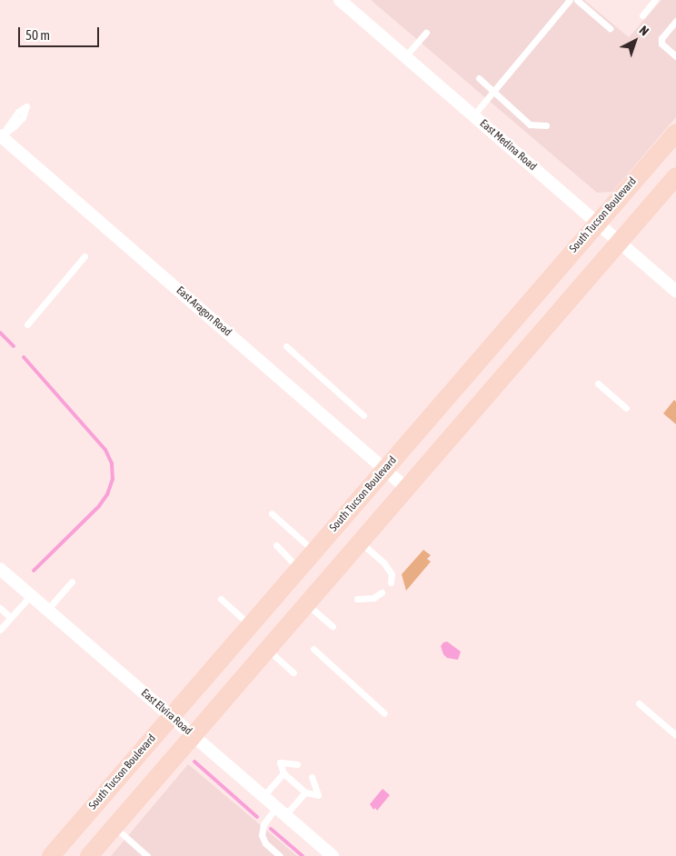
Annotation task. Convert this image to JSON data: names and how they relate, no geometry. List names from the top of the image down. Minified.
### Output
{"streets":{"main road":["South Tucson Boulevard"],"street":["East Medina Road","East Aragon Road","East Elvira Road"]},"crossings":[["East Medina Road","South Tucson Boulevard"],["South Tucson Boulevard","East Aragon Road"],["South Tucson Boulevard","East Elvira Road"]],"scale_bar":"50 m","north":"top right"}
